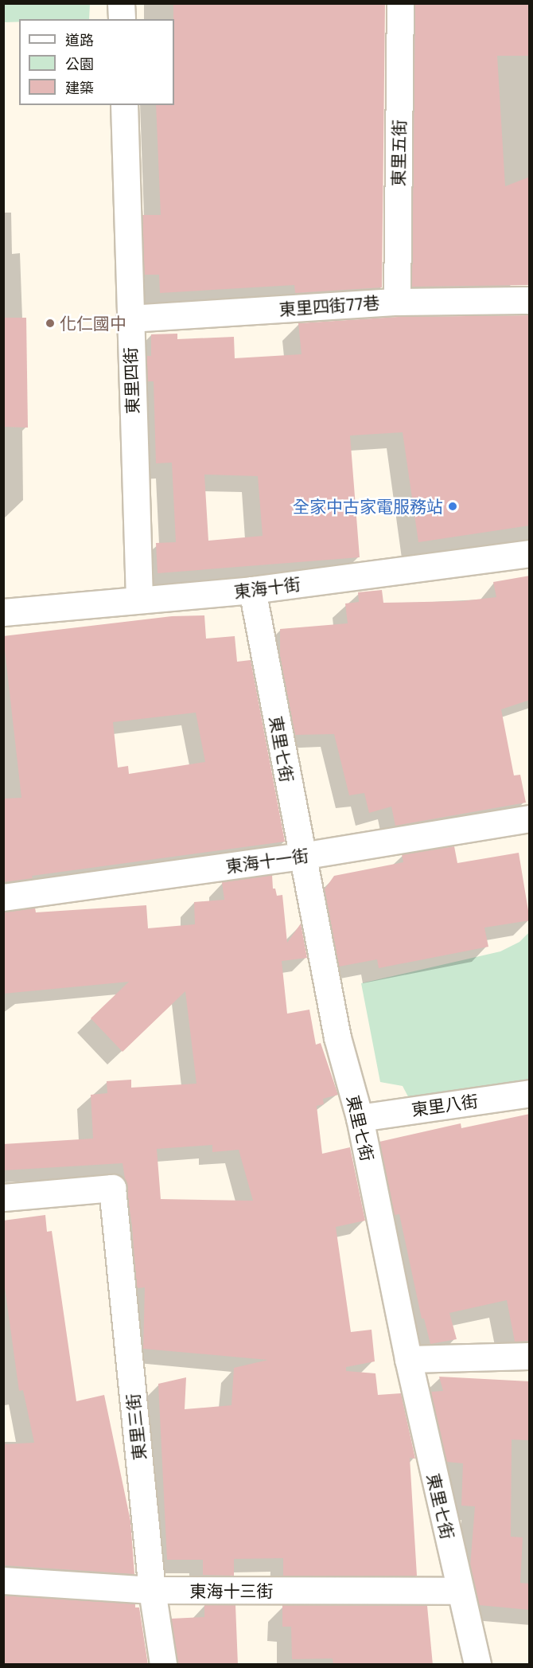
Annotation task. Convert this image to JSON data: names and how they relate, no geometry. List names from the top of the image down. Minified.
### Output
{"streets":{"street":["東里五街","東里四街77巷","東里四街","東海十街","東里七街","東海十一街","東里八街","東里三街","東海十三街"]},"crossings":[["東里五街","東里四街77巷"],["東里四街77巷","東里四街"],["東里四街","東海十街"],["東海十街","東里七街"],["東里七街","東海十一街"],["東里七街","東里八街"],["東里七街","東海十三街"],["東里三街","東海十三街"]],"places":["化仁國中","全家中古家電服務站"],"legend":["道路","公園","建築"]}
